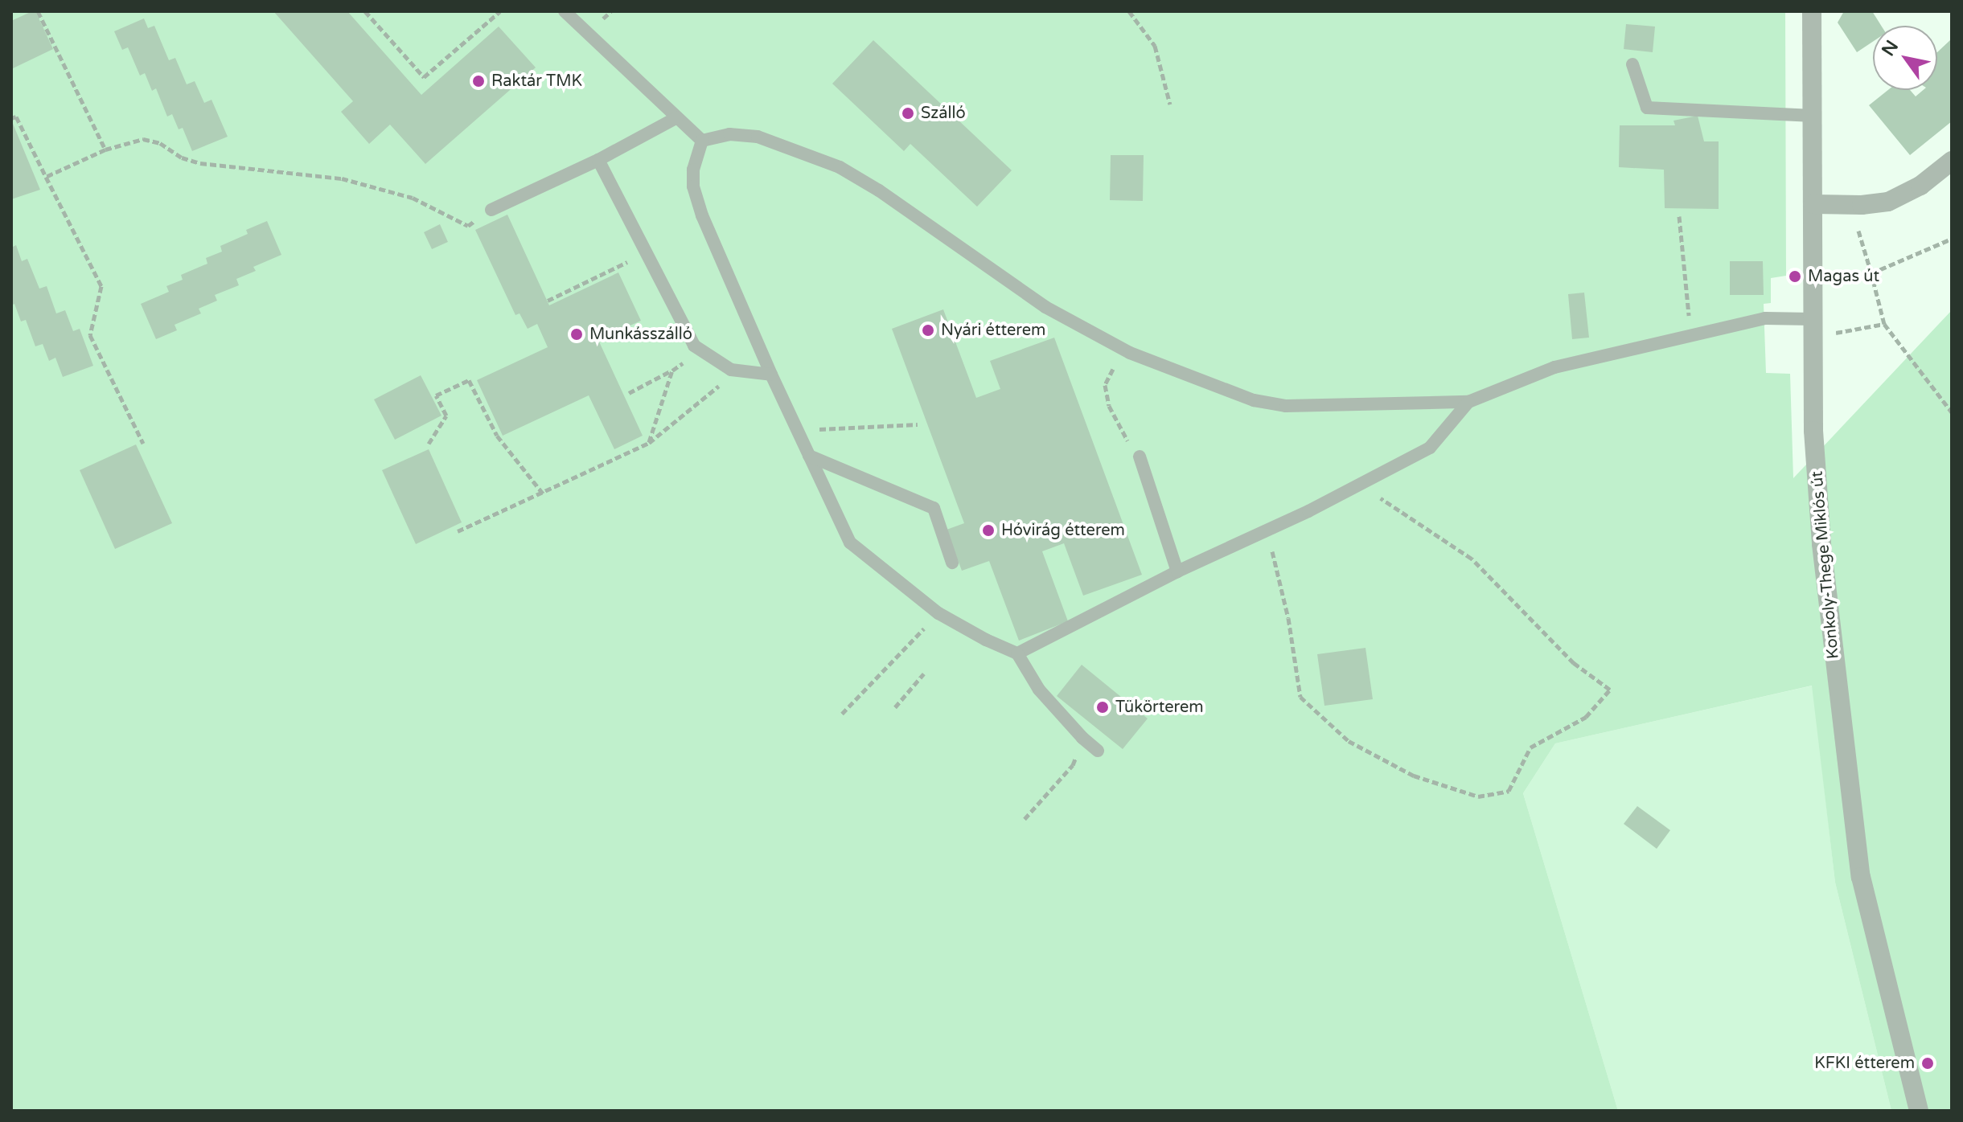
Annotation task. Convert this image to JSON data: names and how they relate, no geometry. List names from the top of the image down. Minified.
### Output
{"streets":{"street":["Konkoly-Thege Miklós út"]},"places":["Raktár TMK","Szálló","Magas út","Nyári étterem","Munkásszálló","Hóvirág étterem","Tükörterem","KFKI étterem"],"north":"top left"}
